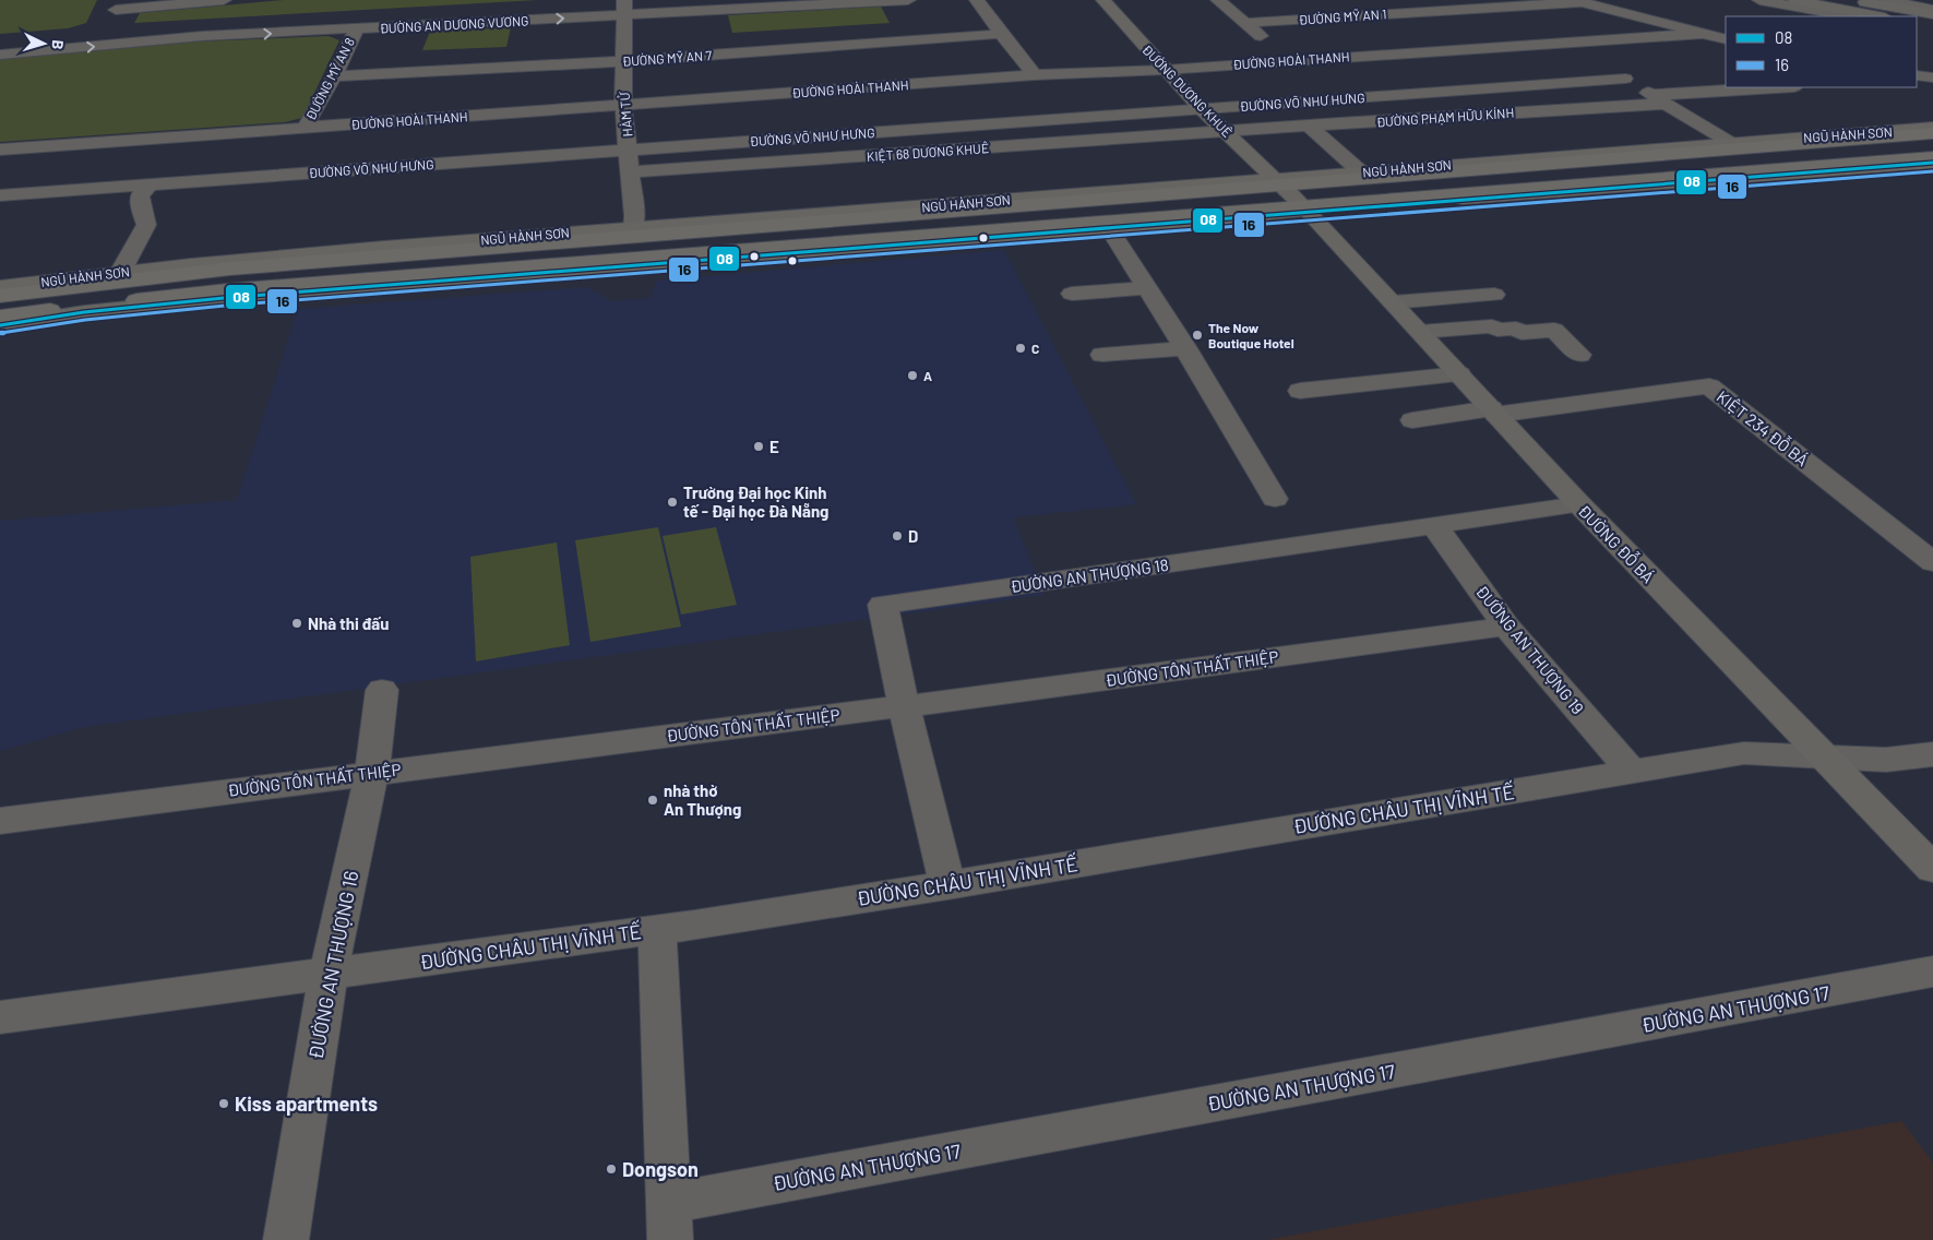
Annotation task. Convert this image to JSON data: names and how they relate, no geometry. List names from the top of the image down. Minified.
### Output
{"streets":{"highway":["NGŨ HÀNH SƠN"],"main road":["ĐƯỜNG DƯƠNG KHUÊ","ĐƯỜNG ĐỖ BÁ"],"street":["ĐƯỜNG MỸ AN 1","ĐƯỜNG AN DƯƠNG VƯƠNG","ĐƯỜNG MỸ AN 7","ĐƯỜNG HOÀI THANH","ĐƯỜNG MỸ AN 8","ĐƯỜNG VÕ NHƯ HƯNG","HÀM TỬ","ĐƯỜNG PHẠM HỮU KÍNH","KIỆT 68 DƯƠNG KHUÊ","KIỆT 234 ĐỖ BÁ","ĐƯỜNG AN THƯỢNG 18","ĐƯỜNG AN THƯỢNG 19","ĐƯỜNG TÔN THẤT THIỆP","ĐƯỜNG CHÂU THỊ VĨNH TẾ","ĐƯỜNG AN THƯỢNG 16","ĐƯỜNG AN THƯỢNG 17"]},"crossings":[["ĐƯỜNG MỸ AN 1","ĐƯỜNG HOÀI THANH"],["ĐƯỜNG AN DƯƠNG VƯƠNG","ĐƯỜNG MỸ AN 8"],["ĐƯỜNG AN DƯƠNG VƯƠNG","HÀM TỬ"],["ĐƯỜNG MỸ AN 7","ĐƯỜNG MỸ AN 8"],["ĐƯỜNG MỸ AN 7","HÀM TỬ"],["ĐƯỜNG HOÀI THANH","ĐƯỜNG MỸ AN 8"],["ĐƯỜNG HOÀI THANH","ĐƯỜNG DƯƠNG KHUÊ"],["ĐƯỜNG HOÀI THANH","HÀM TỬ"],["ĐƯỜNG DƯƠNG KHUÊ","ĐƯỜNG VÕ NHƯ HƯNG"],["ĐƯỜNG DƯƠNG KHUÊ","ĐƯỜNG PHẠM HỮU KÍNH"],["ĐƯỜNG DƯƠNG KHUÊ","NGŨ HÀNH SƠN"],["ĐƯỜNG DƯƠNG KHUÊ","KIỆT 68 DƯƠNG KHUÊ"],["ĐƯỜNG DƯƠNG KHUÊ","ĐƯỜNG ĐỖ BÁ"],["ĐƯỜNG VÕ NHƯ HƯNG","HÀM TỬ"],["HÀM TỬ","NGŨ HÀNH SƠN"],["HÀM TỬ","KIỆT 68 DƯƠNG KHUÊ"],["ĐƯỜNG PHẠM HỮU KÍNH","KIỆT 68 DƯƠNG KHUÊ"],["NGŨ HÀNH SƠN","ĐƯỜNG ĐỖ BÁ"],["KIỆT 234 ĐỖ BÁ","ĐƯỜNG ĐỖ BÁ"],["ĐƯỜNG ĐỖ BÁ","ĐƯỜNG AN THƯỢNG 18"],["ĐƯỜNG ĐỖ BÁ","ĐƯỜNG CHÂU THỊ VĨNH TẾ"],["ĐƯỜNG AN THƯỢNG 18","ĐƯỜNG AN THƯỢNG 19"],["ĐƯỜNG AN THƯỢNG 18","ĐƯỜNG TÔN THẤT THIỆP"],["ĐƯỜNG AN THƯỢNG 18","ĐƯỜNG CHÂU THỊ VĨNH TẾ"],["ĐƯỜNG AN THƯỢNG 19","ĐƯỜNG TÔN THẤT THIỆP"],["ĐƯỜNG AN THƯỢNG 19","ĐƯỜNG CHÂU THỊ VĨNH TẾ"],["ĐƯỜNG TÔN THẤT THIỆP","ĐƯỜNG AN THƯỢNG 16"],["ĐƯỜNG CHÂU THỊ VĨNH TẾ","ĐƯỜNG AN THƯỢNG 16"]],"places":["The Now Boutique Hotel","C","A","E","Trường Đại học Kinh tế - Đại học Đà Nẵng","D","Nhà thi đấu","nhà thờ An Thượng","Kiss apartments","Dongson"],"lines":["transit line 08","transit line 16"],"legend":["08","16"],"north":"right"}
